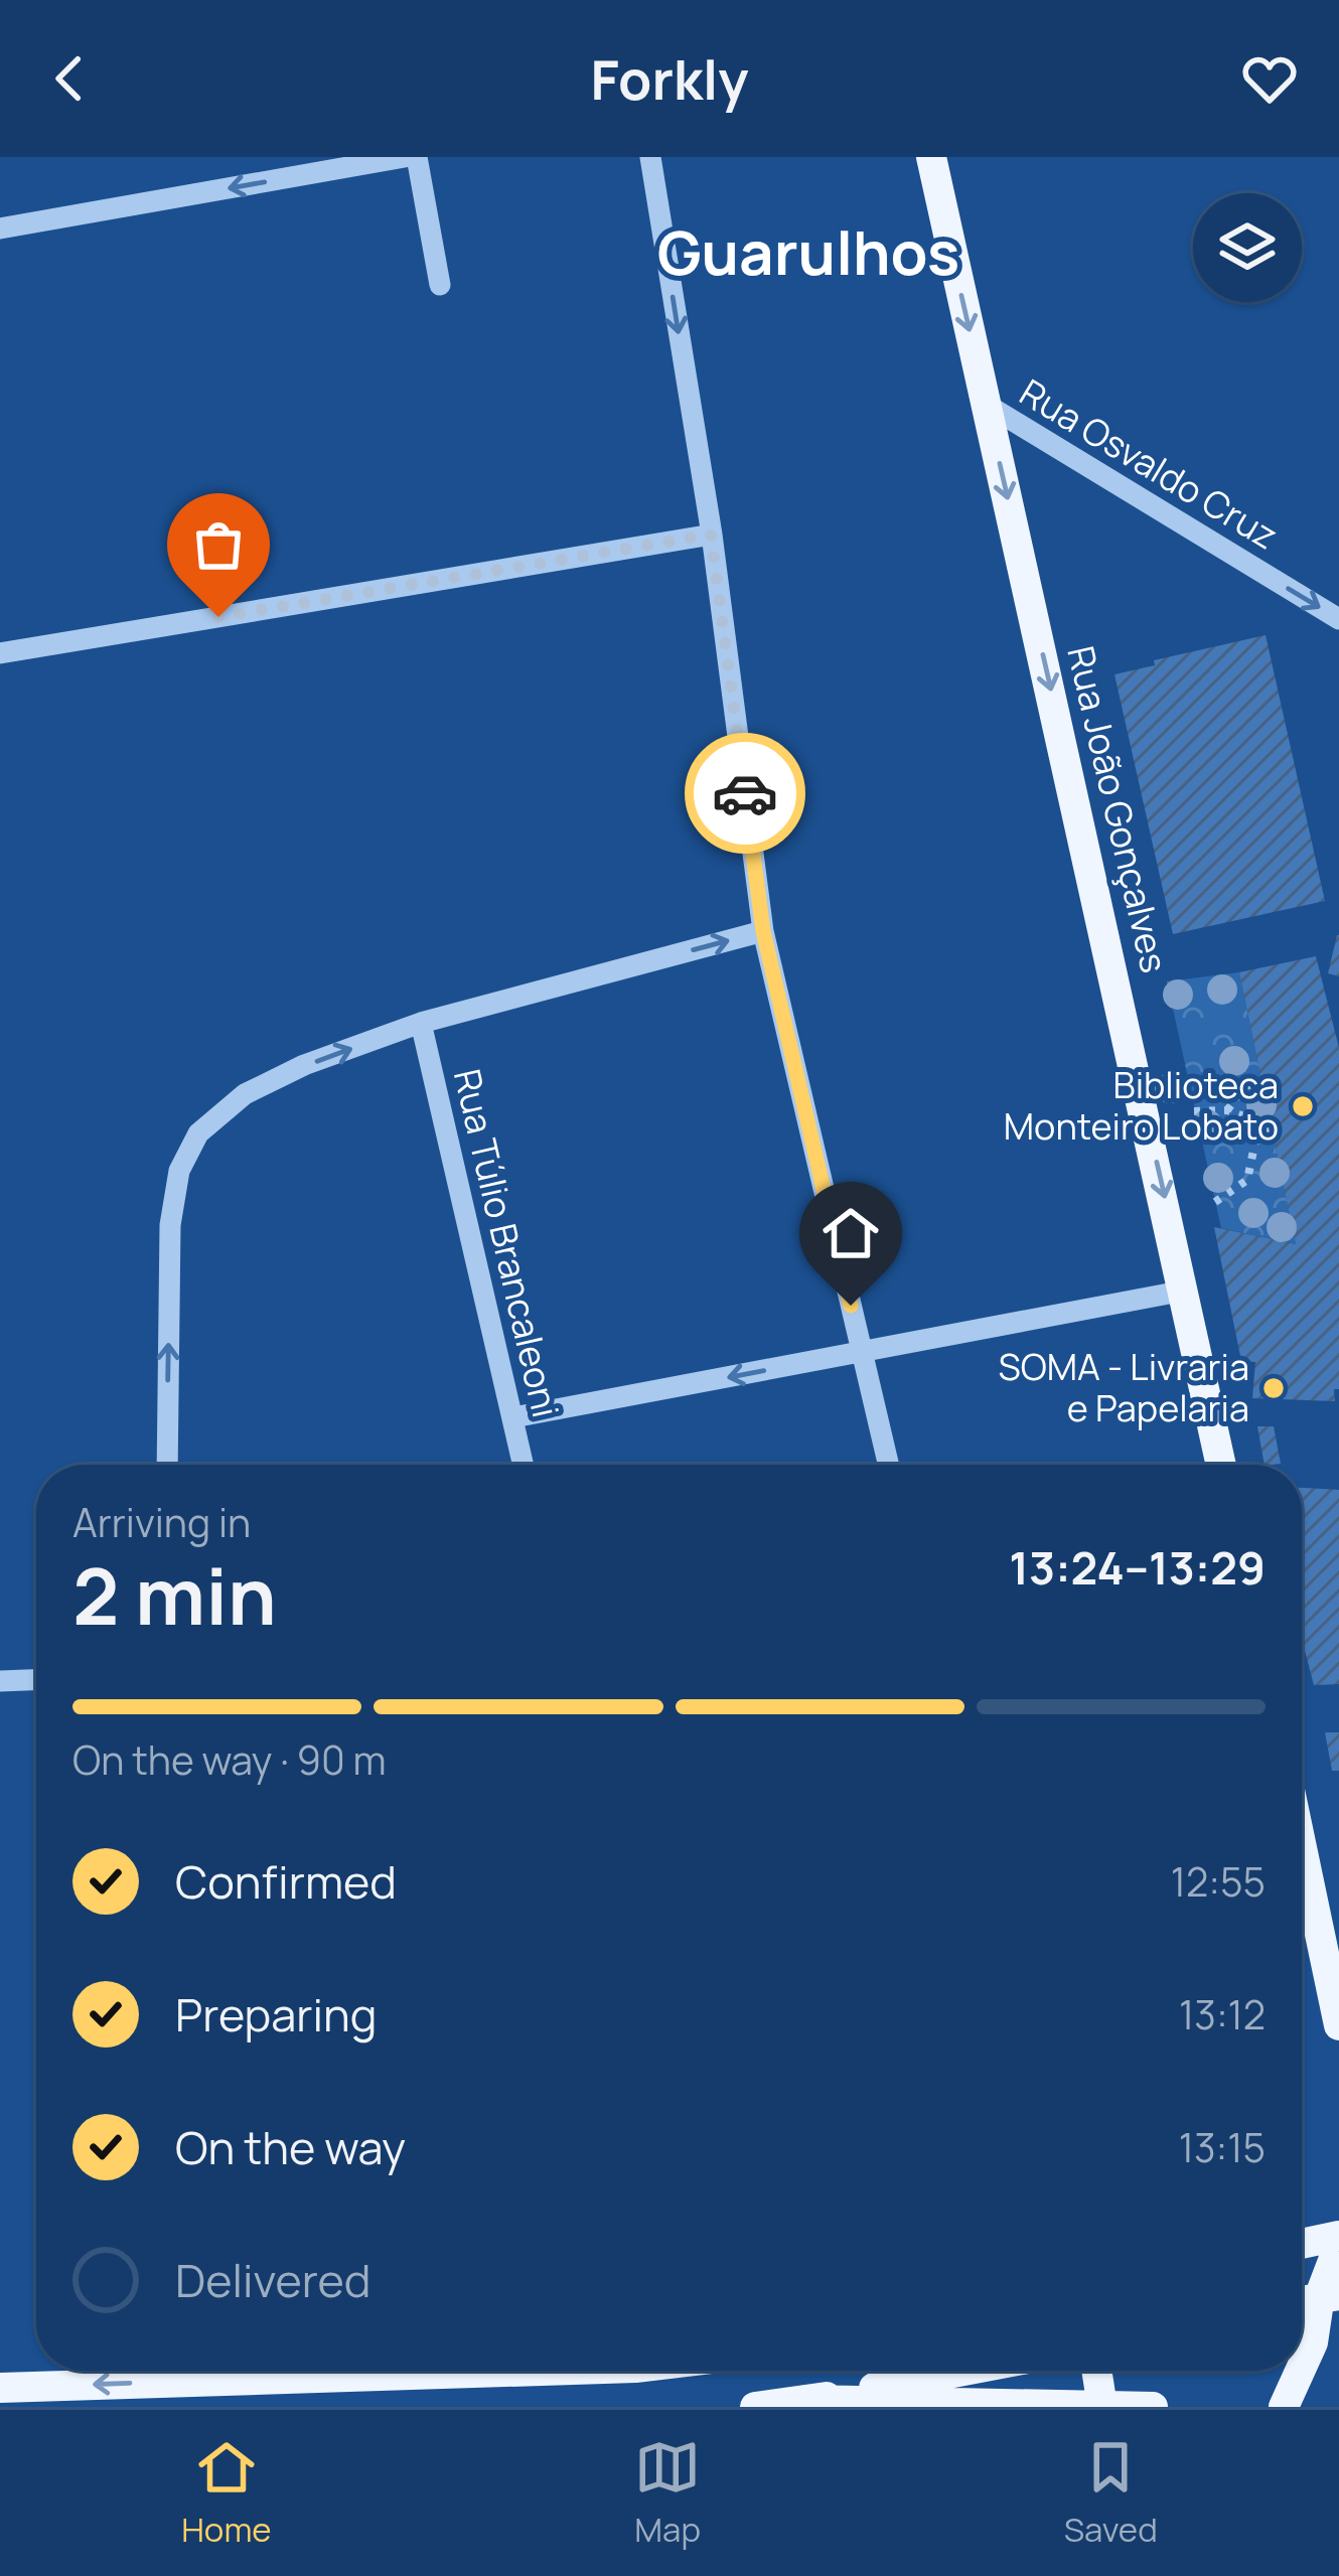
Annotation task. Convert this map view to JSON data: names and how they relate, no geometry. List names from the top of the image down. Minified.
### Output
{"streets":{"main road":["Rua João Gonçalves"],"street":["Rua Osvaldo Cruz","Rua Túlio Brancaleoni"]},"crossings":[["Rua Osvaldo Cruz","Rua João Gonçalves"]],"one_way":["Rua Osvaldo Cruz","Rua João Gonçalves"],"districts":["Guarulhos"],"places":["Biblioteca Monteiro Lobato","SOMA - Livraria e Papelaria"],"page":{"header":"Forkly","heading":["2 min","Arriving in","13:24–13:29"],"bar":"On the way · 90 m","list":[["Confirmed","12:55"],["Preparing","13:12"],["On the way","13:15"],"Delivered"],"tabs":["Home","Map","Saved"]}}
